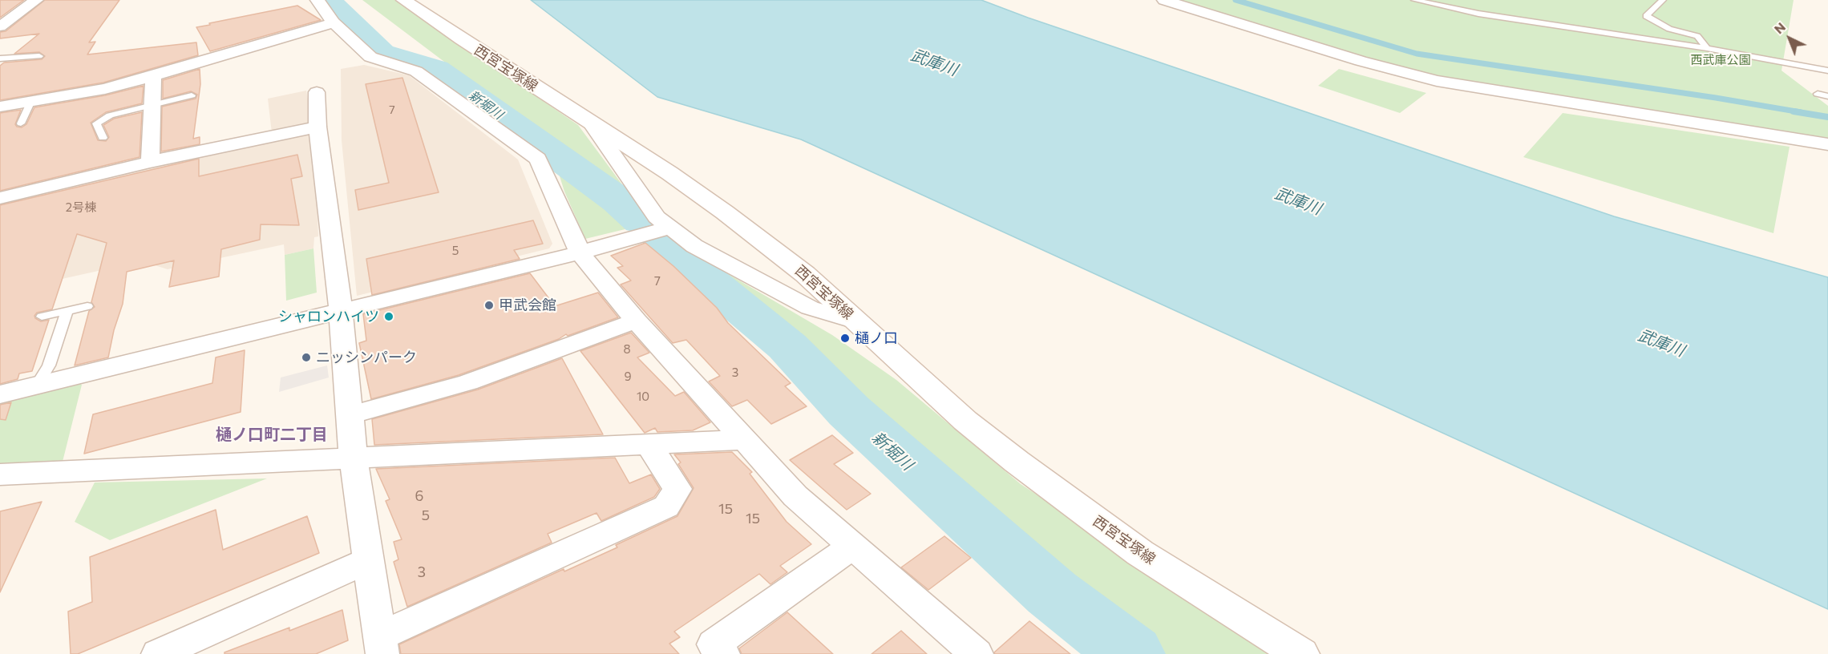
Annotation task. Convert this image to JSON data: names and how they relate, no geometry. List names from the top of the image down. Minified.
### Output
{"streets":{"main road":["西宮宝塚線"]},"districts":["樋ノ口町二丁目"],"water":["武庫川","新堀川"],"parks":["西武庫公園"],"places":["甲武会館","シャロンハイツ","樋ノ口","ニッシンパーク"],"house_numbers":["7","2号棟","5","7","8","3","9","10","6","15","5","15","3"],"north":"top left"}
